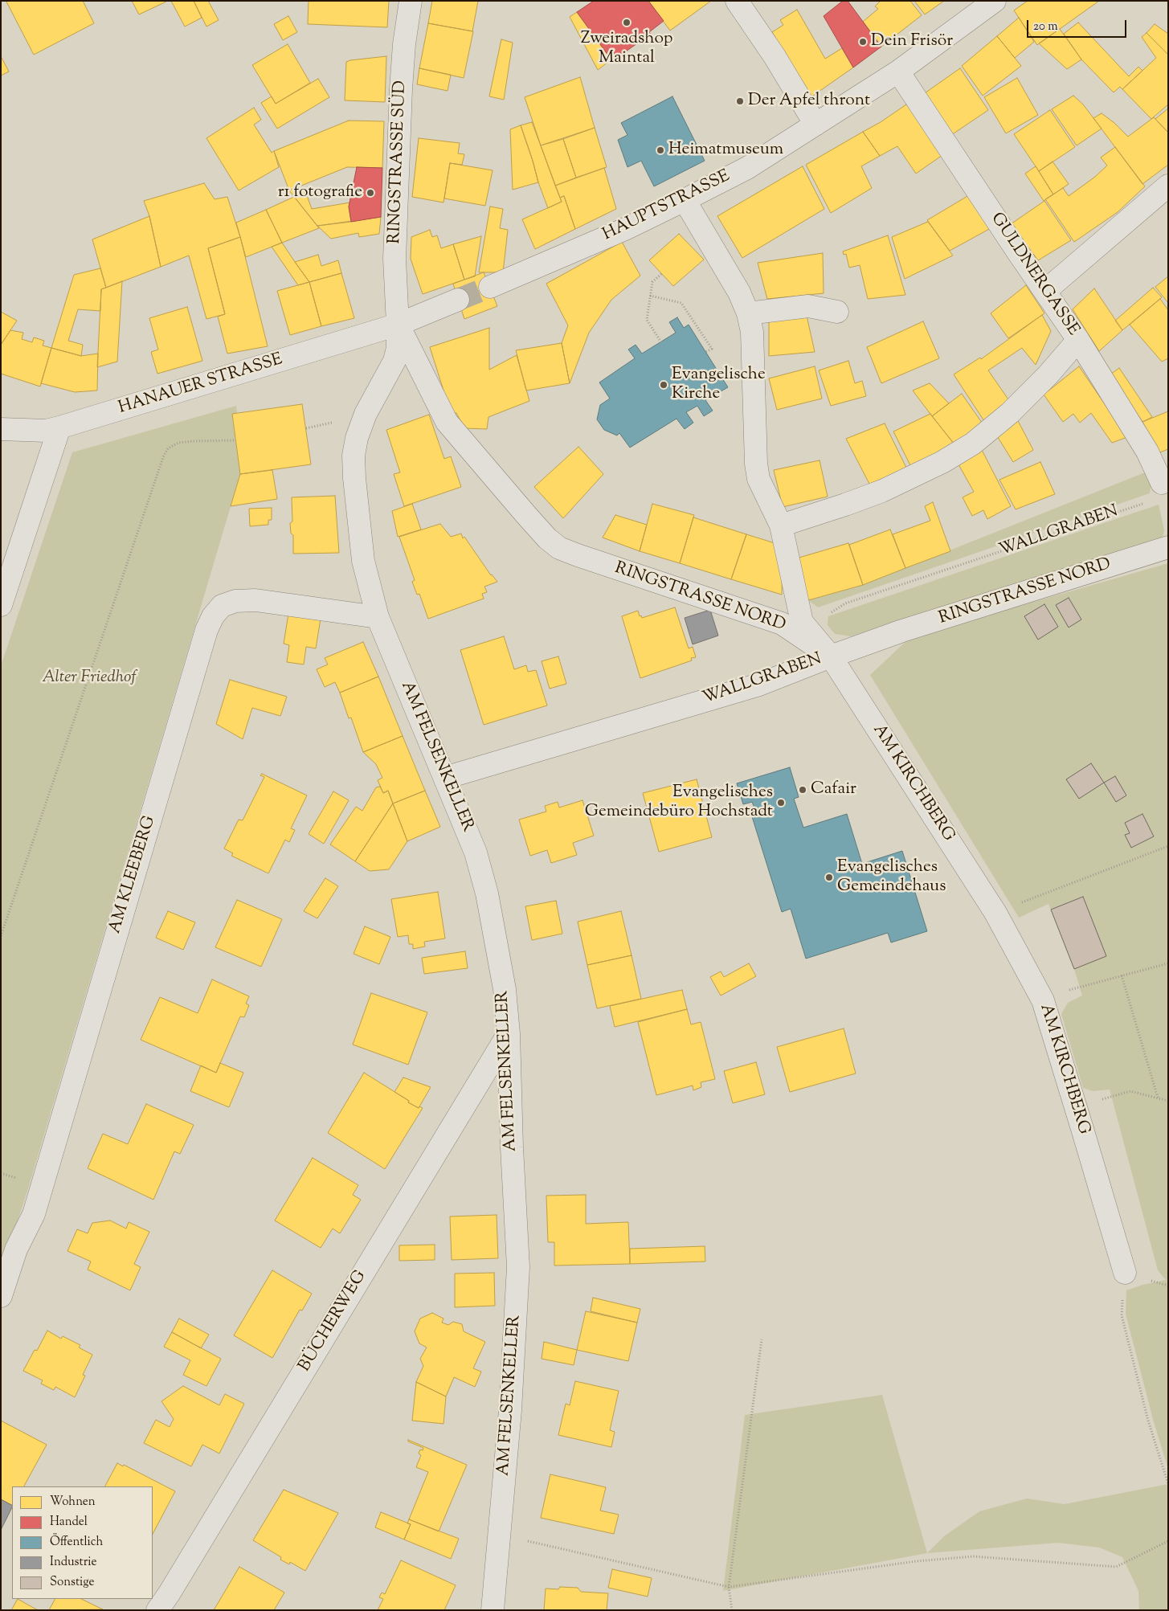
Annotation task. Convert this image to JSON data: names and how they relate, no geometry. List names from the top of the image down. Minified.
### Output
{"streets":{"street":["RINGSTRASSE SÜD","HAUPTSTRASSE","GULDNERGASSE","HANAUER STRASSE","WALLGRABEN","RINGSTRASSE NORD","AM FELSENKELLER","AM KIRCHBERG","AM KLEEBERG","BÜCHERWEG"]},"crossings":[["RINGSTRASSE SÜD","HANAUER STRASSE"],["RINGSTRASSE SÜD","RINGSTRASSE NORD"],["RINGSTRASSE SÜD","AM FELSENKELLER"],["HAUPTSTRASSE","GULDNERGASSE"],["HAUPTSTRASSE","AM KIRCHBERG"],["HANAUER STRASSE","RINGSTRASSE NORD"],["HANAUER STRASSE","AM FELSENKELLER"],["WALLGRABEN","RINGSTRASSE NORD"],["WALLGRABEN","AM FELSENKELLER"],["WALLGRABEN","AM KIRCHBERG"],["RINGSTRASSE NORD","AM FELSENKELLER"],["RINGSTRASSE NORD","AM KIRCHBERG"],["AM FELSENKELLER","AM KLEEBERG"],["AM FELSENKELLER","BÜCHERWEG"]],"parks":["Alter Friedhof"],"places":["Zweiradshop Maintal","Dein Frisör","Der Apfel thront","Heimatmuseum","r1 fotografie","Evangelische Kirche","Cafair","Evangelisches Gemeindebüro Hochstadt","Evangelisches Gemeindehaus"],"legend":["Wohnen","Handel","Öffentlich","Industrie","Sonstige"],"scale_bar":"20 m"}
